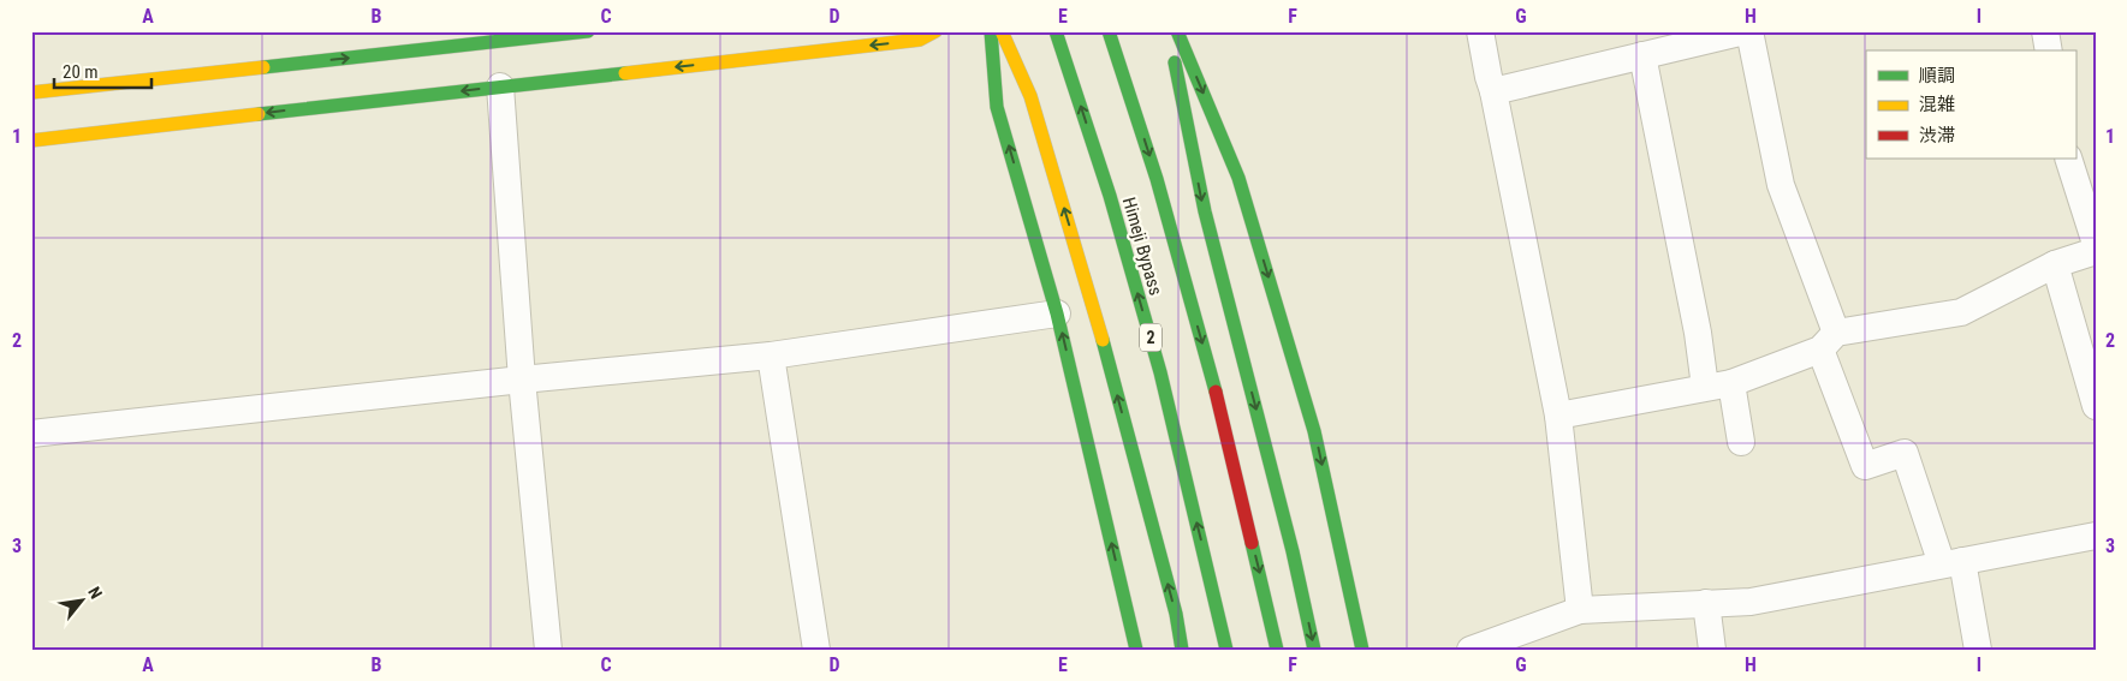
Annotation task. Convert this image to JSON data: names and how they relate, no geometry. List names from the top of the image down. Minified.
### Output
{"streets":{"main road":["Himeji Bypass","2"]},"legend":["順調","混雑","渋滞"],"scale_bar":"20 m","north":"top right","grid":{"columns":["A","B","C","D","E","F","G","H","I"],"rows":["1","2","3"]}}
